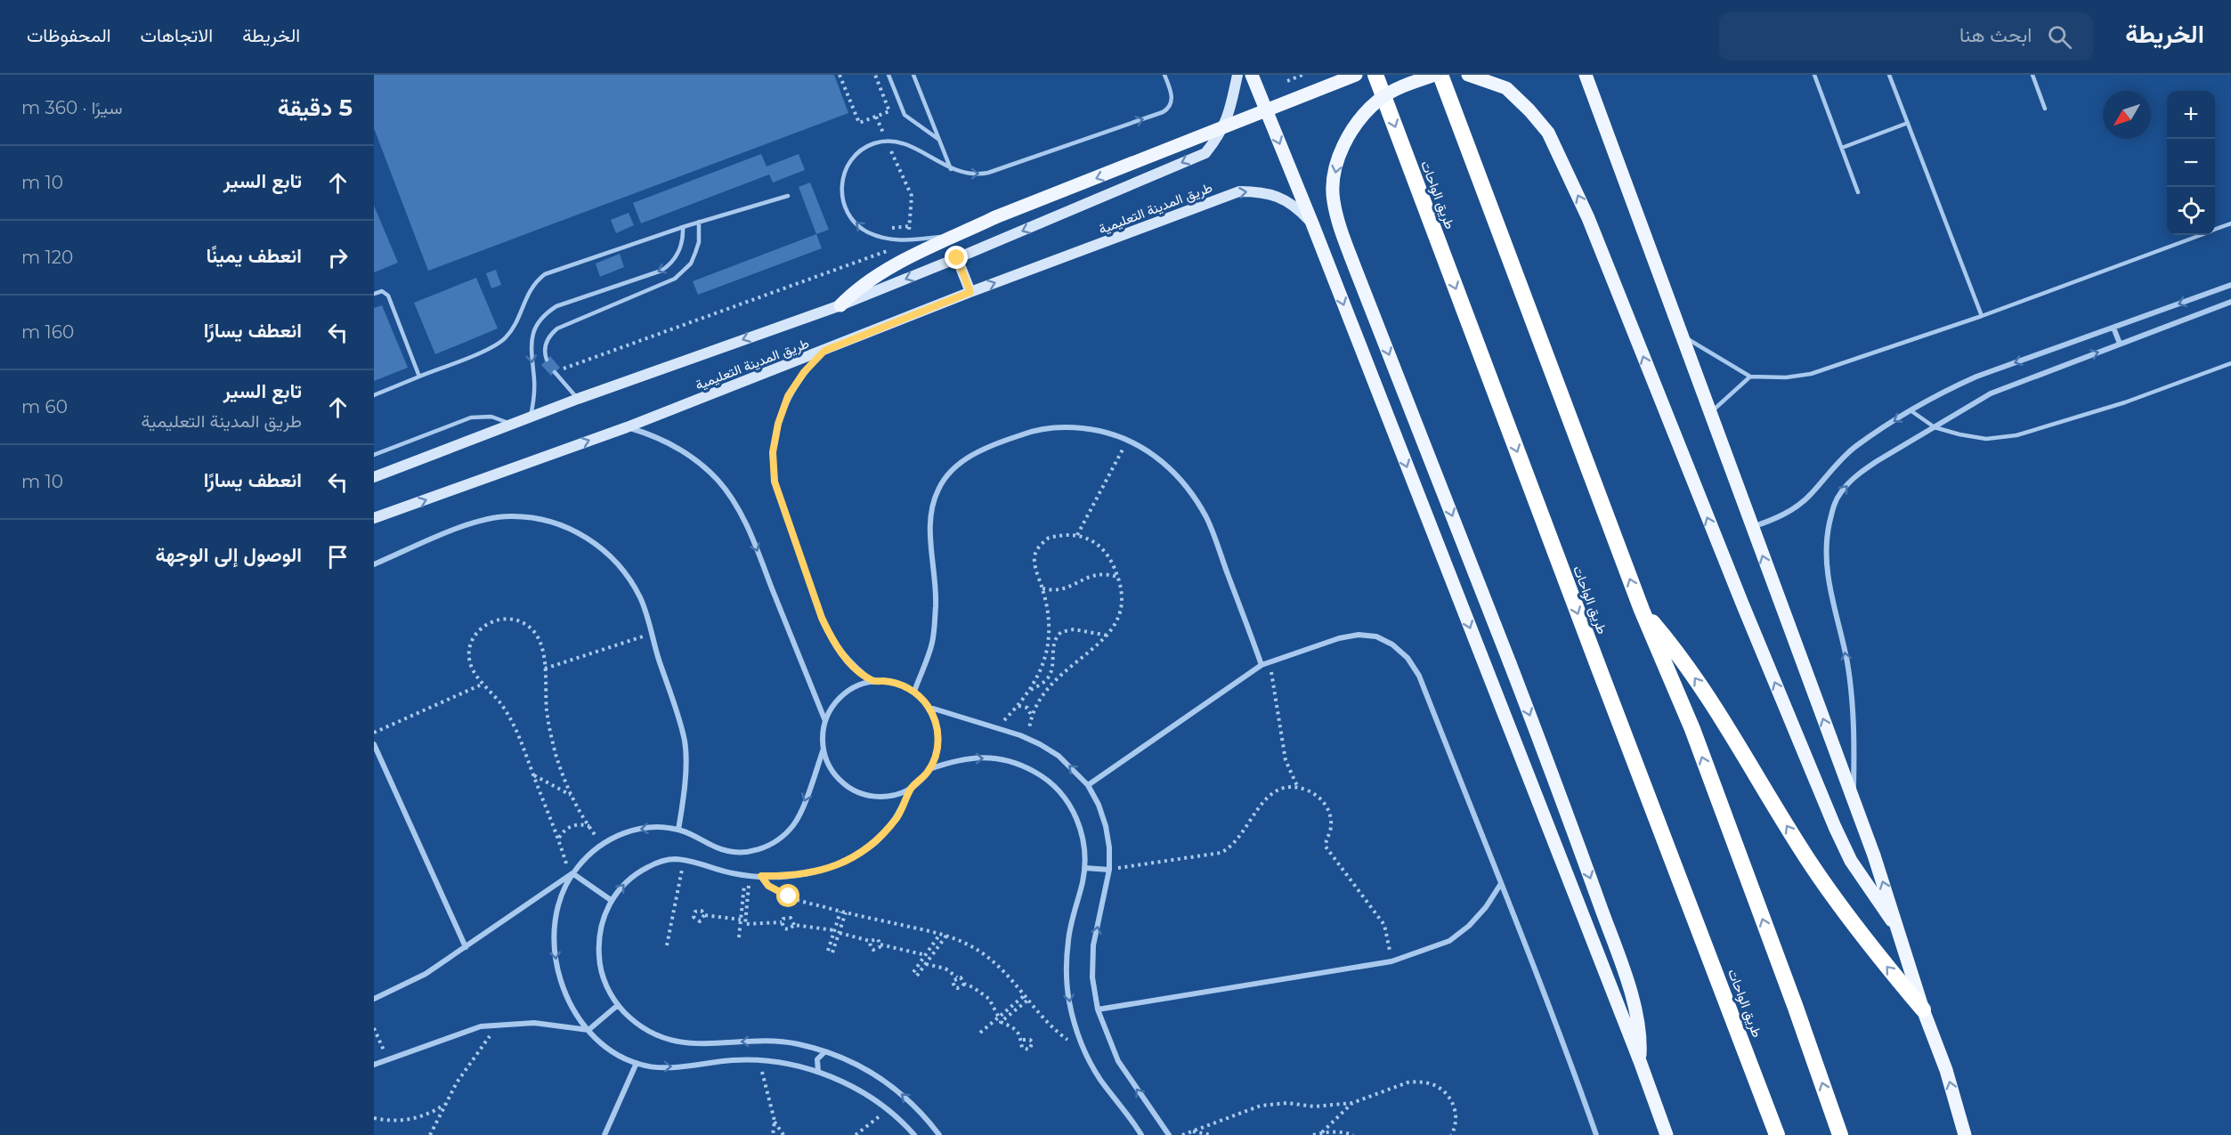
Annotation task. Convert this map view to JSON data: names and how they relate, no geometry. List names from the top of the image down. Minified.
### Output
{"streets":{"highway":["طريق الواحات"],"street":["طريق المدينة التعليمية"]},"north":"bottom left","page":{"header":"الخريطة","search":"ابحث هنا","nav":["الخريطة","الاتجاهات","المحفوظات"],"heading":["5 دقيقة","سيرًا · 360 m"],"map_buttons":["+","−"],"list":[["تابع السير","10 m"],["انعطف يمينًا","120 m"],["انعطف يسارًا","160 m"],["تابع السير","طريق المدينة التعليمية","60 m"],["انعطف يسارًا","10 m"],"الوصول إلى الوجهة"]}}
